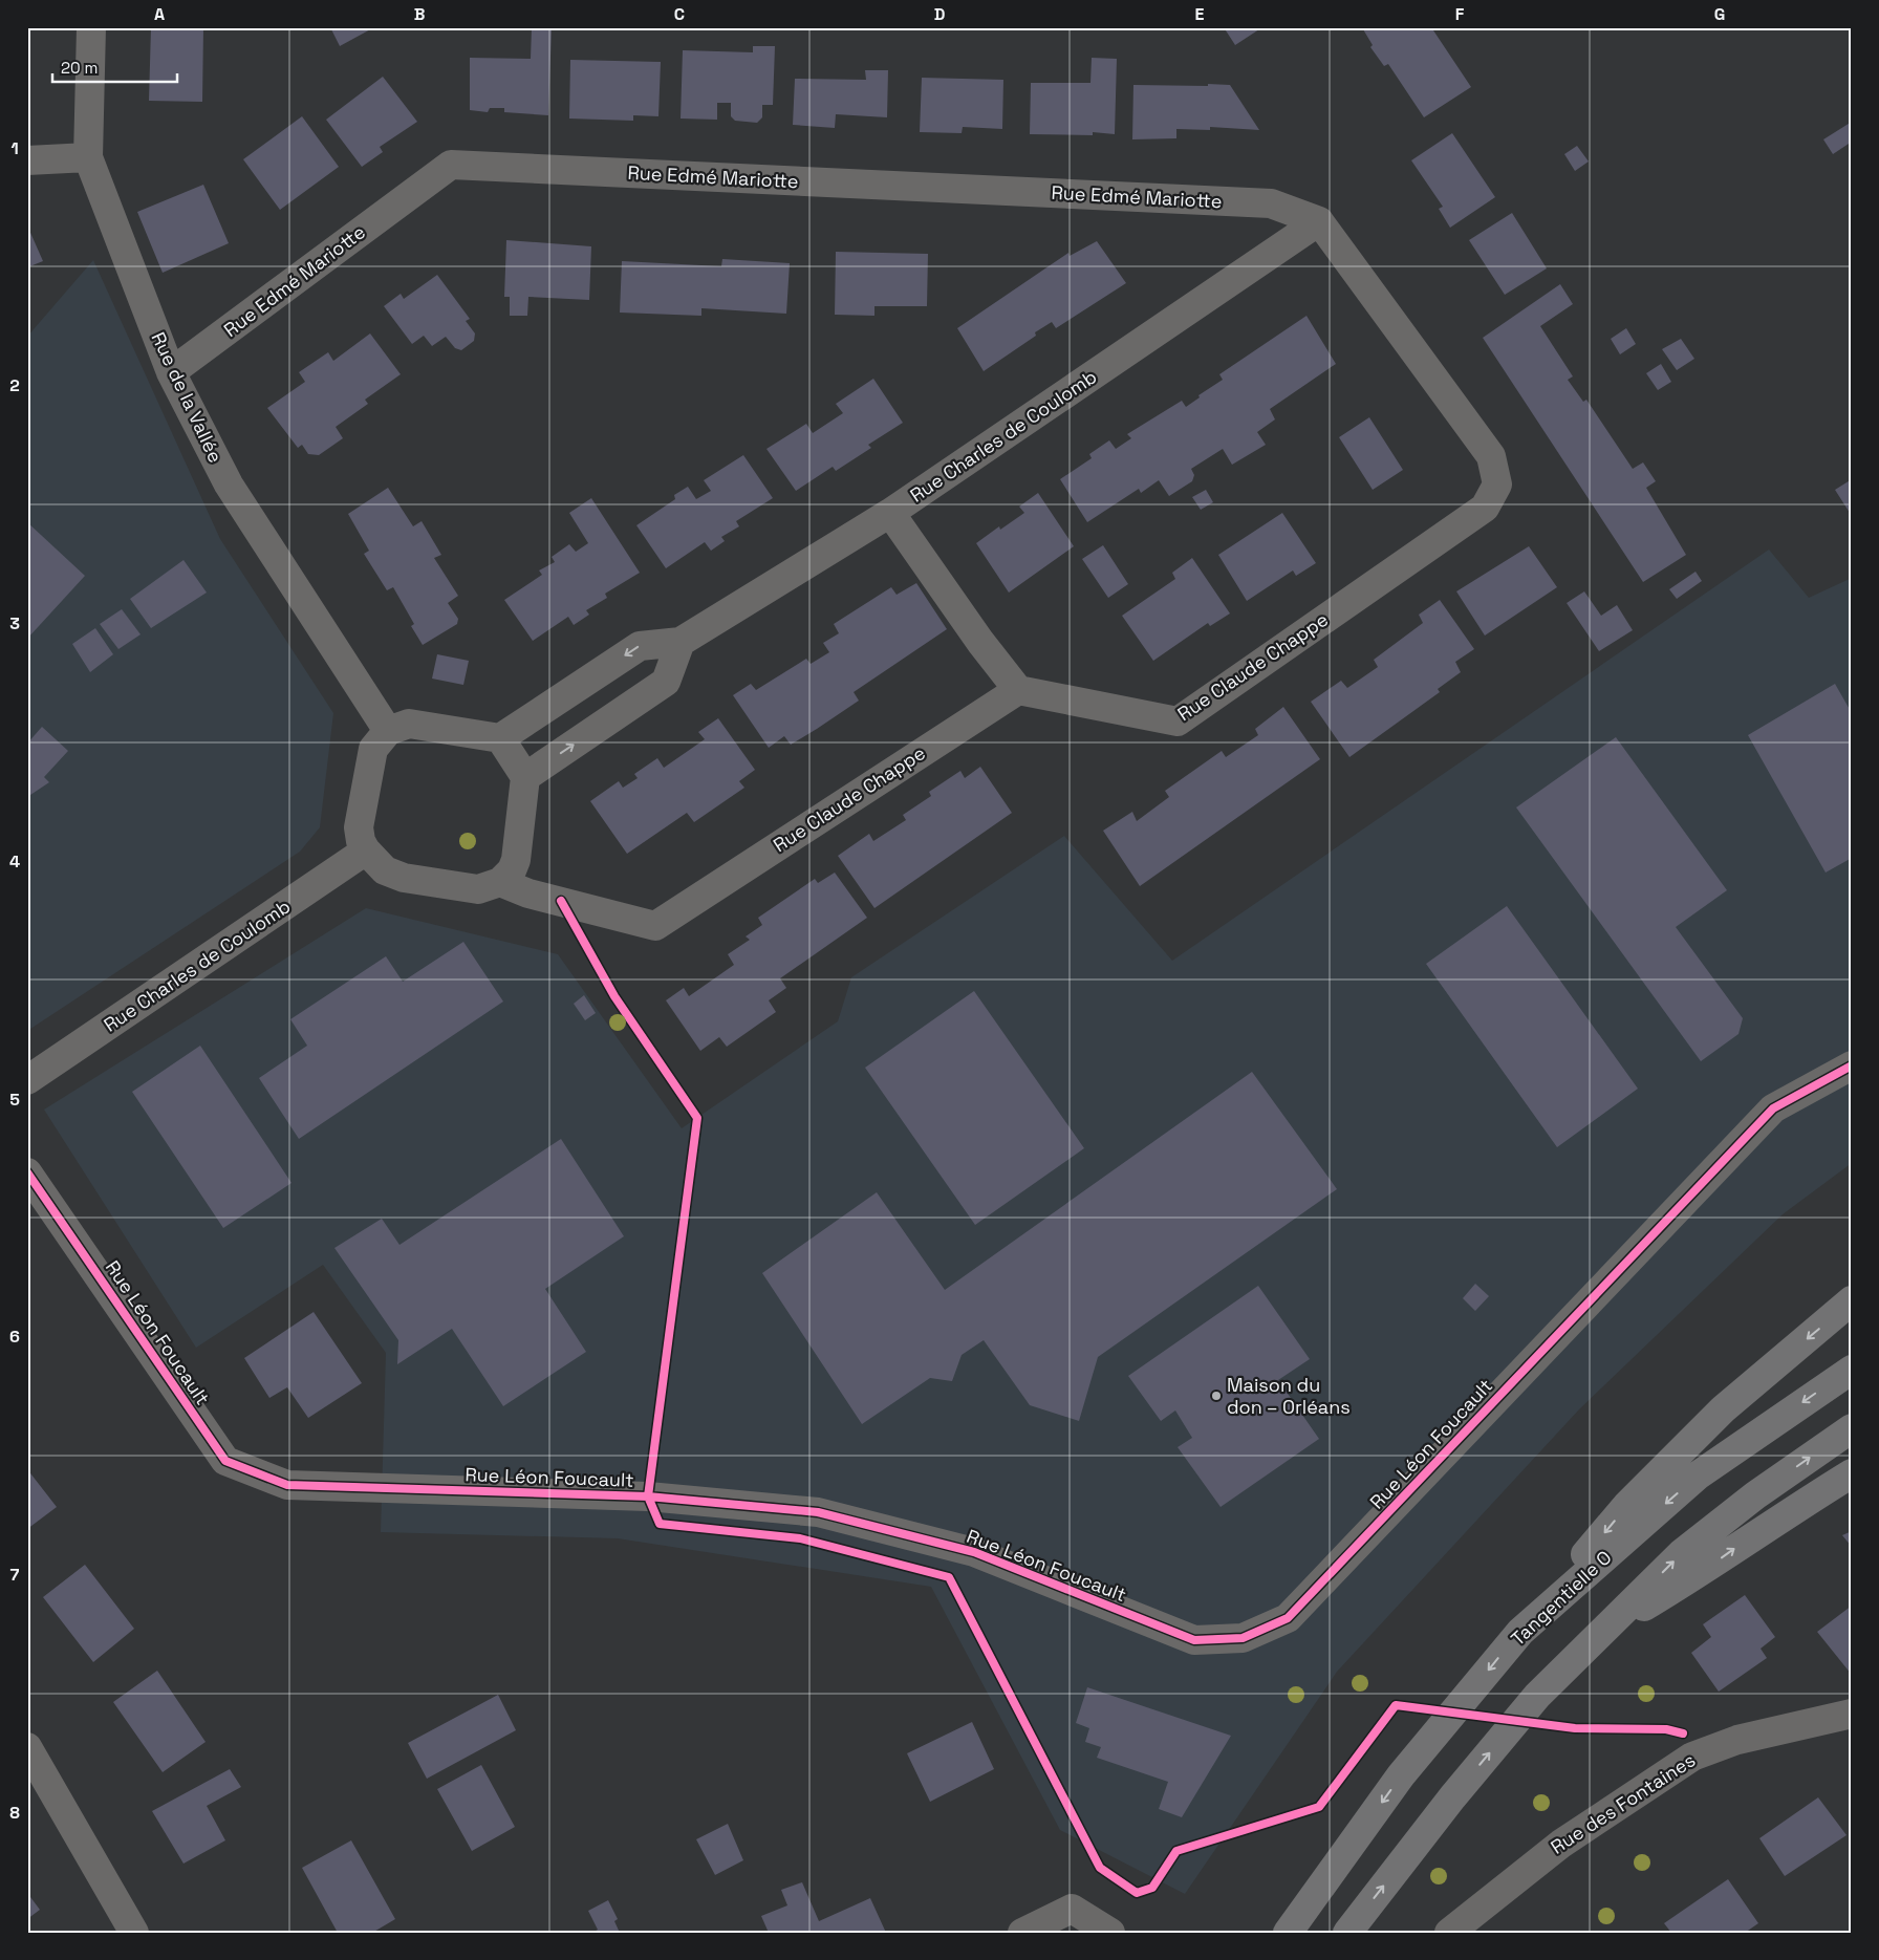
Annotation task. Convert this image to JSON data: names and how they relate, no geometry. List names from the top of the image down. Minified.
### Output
{"streets":{"main road":["Tangentielle O"],"street":["Rue Edmé Mariotte","Rue de la Vallée","Rue Charles de Coulomb","Rue Claude Chappe","Rue Léon Foucault","Rue des Fontaines"]},"crossings":[["Rue Edmé Mariotte","Rue de la Vallée"],["Rue Edmé Mariotte","Rue Charles de Coulomb"],["Rue Edmé Mariotte","Rue Claude Chappe"],["Rue de la Vallée","Rue Charles de Coulomb"],["Rue de la Vallée","Rue Claude Chappe"],["Rue Charles de Coulomb","Rue Claude Chappe"]],"places":["Maison du don – Orléans"],"scale_bar":"20 m","grid":{"columns":["A","B","C","D","E","F","G"],"rows":["1","2","3","4","5","6","7","8"]}}
